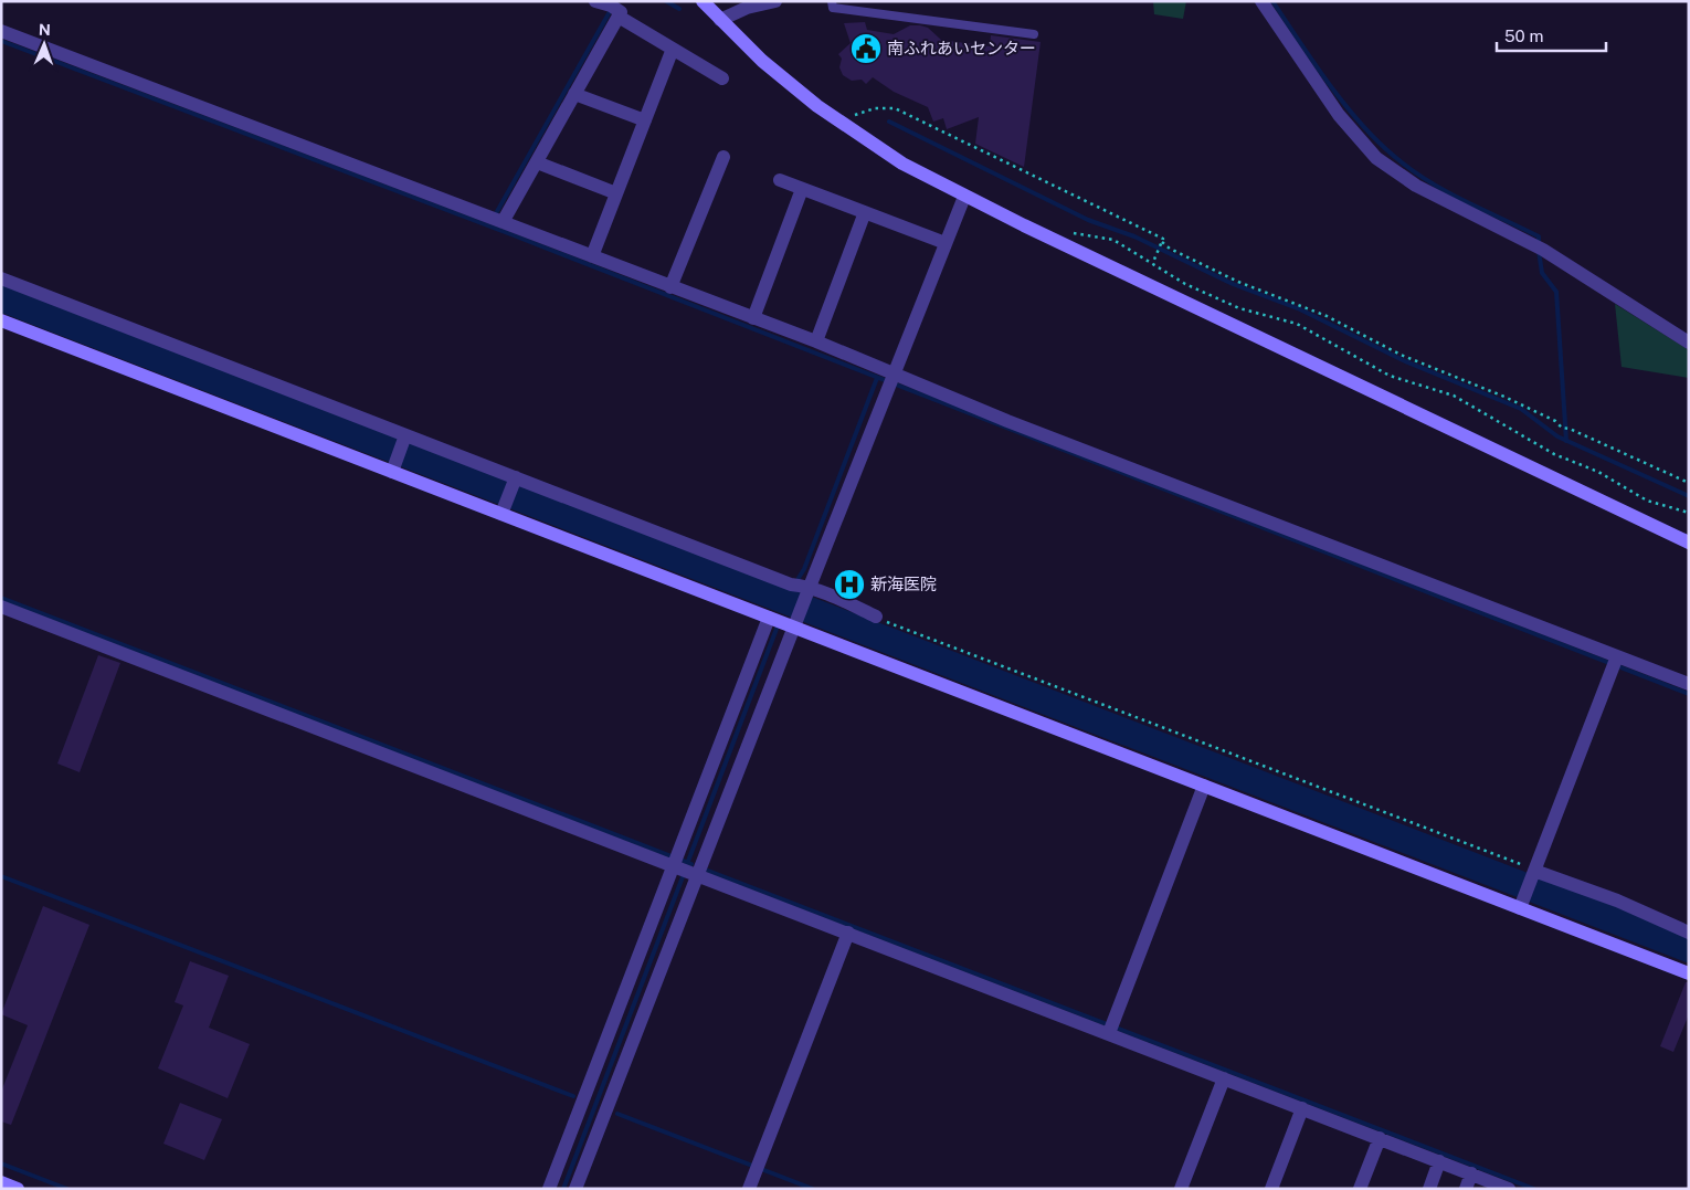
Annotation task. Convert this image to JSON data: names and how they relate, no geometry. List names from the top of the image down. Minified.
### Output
{"places":{"public building":["南ふれあいセンター"],"hospital":["新海医院"]},"scale_bar":"50 m","north":"top"}
